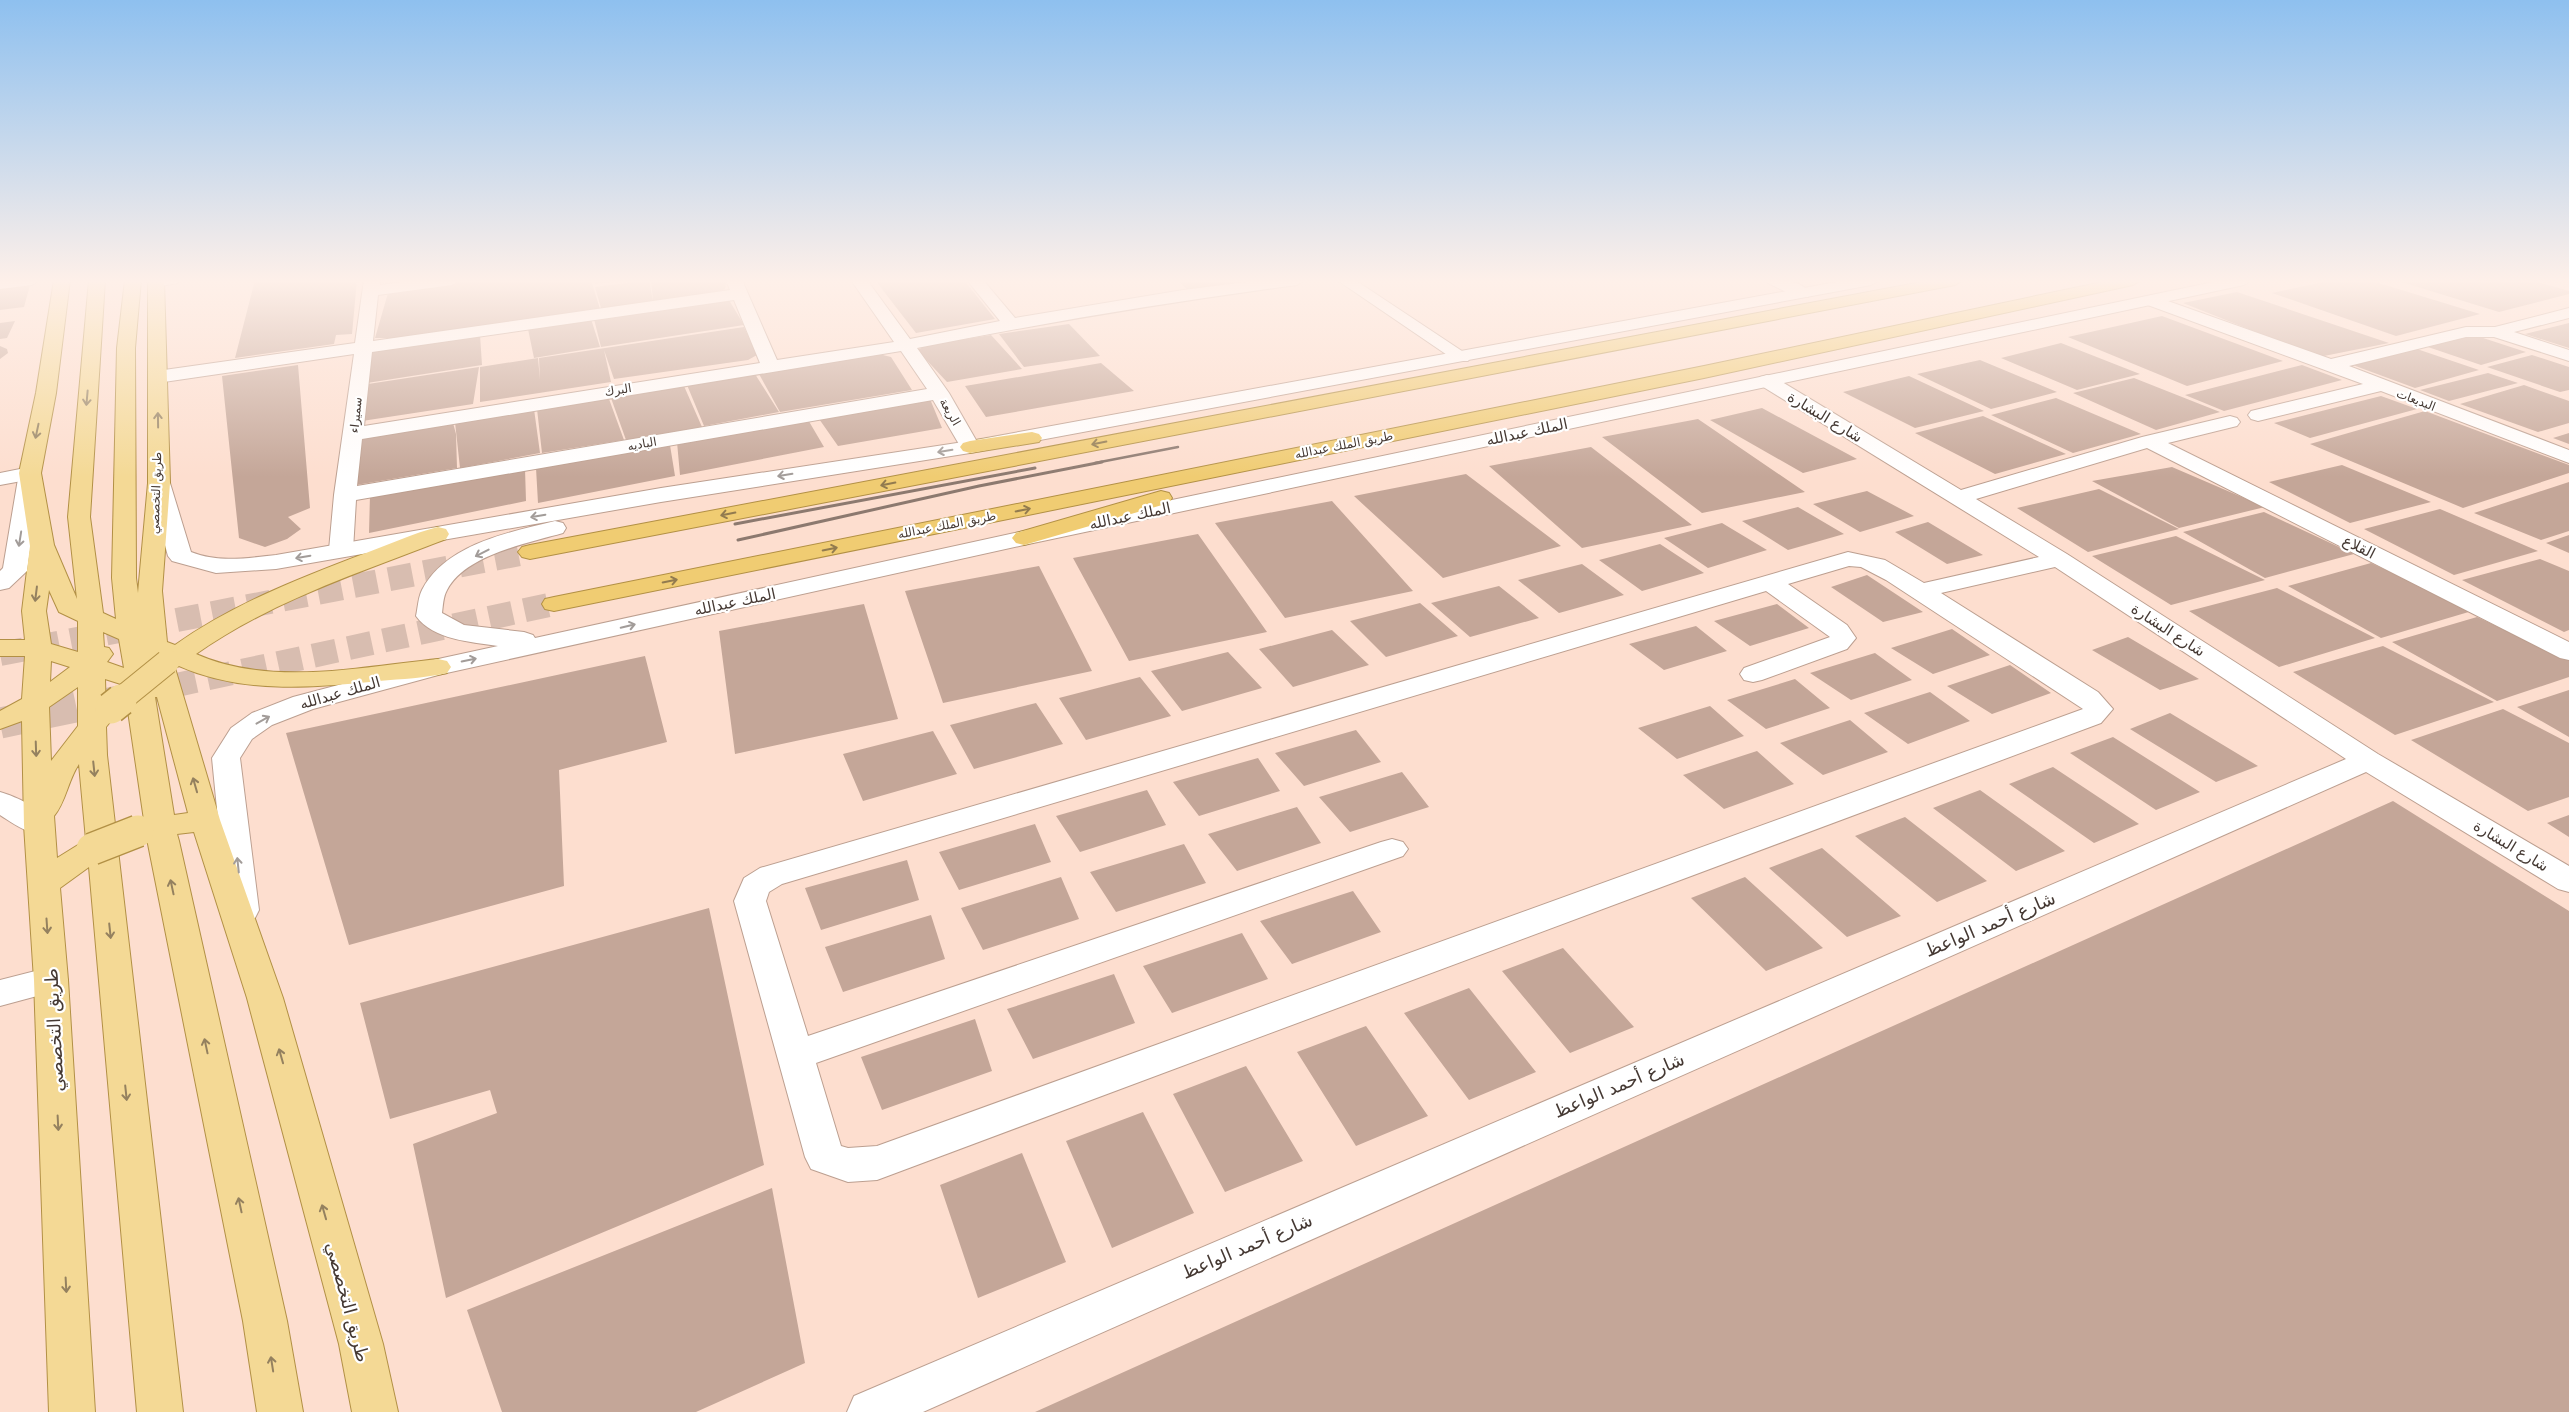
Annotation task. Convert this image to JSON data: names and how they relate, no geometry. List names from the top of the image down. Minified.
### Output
{"streets":{"highway":["طريق الملك عبدالله"],"main road":["طريق التخصصي"],"street":["البرك","البديعات","الريعة","سميراء","شارع البشارة","الملك عبدالله","الباديه","القلاع","شارع أحمد الواعظ"]},"crossings":[["البرك","سميراء"],["الريعة","الباديه"],["سميراء","الباديه"],["شارع البشارة","الملك عبدالله"],["شارع البشارة","شارع أحمد الواعظ"],["الملك عبدالله","طريق التخصصي"]]}
